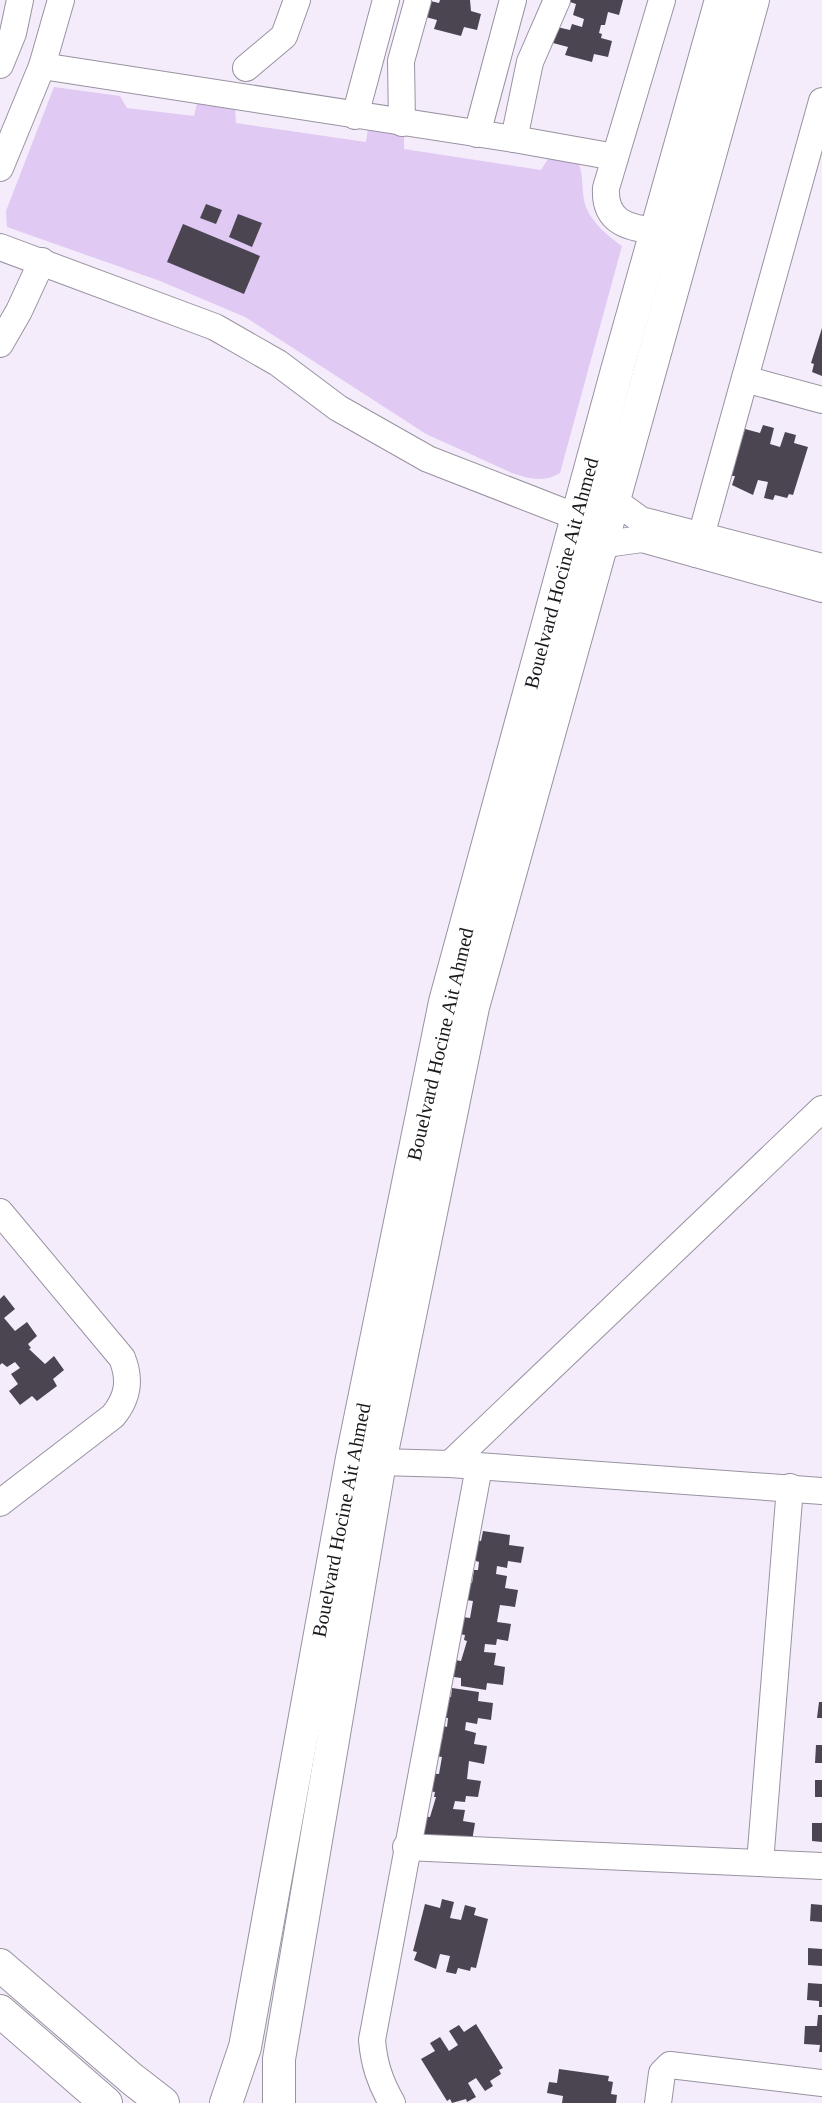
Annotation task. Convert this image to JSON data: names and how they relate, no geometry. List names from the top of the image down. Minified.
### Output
{"streets":{"main road":["Bouelvard Hocine Ait Ahmed"]}}
